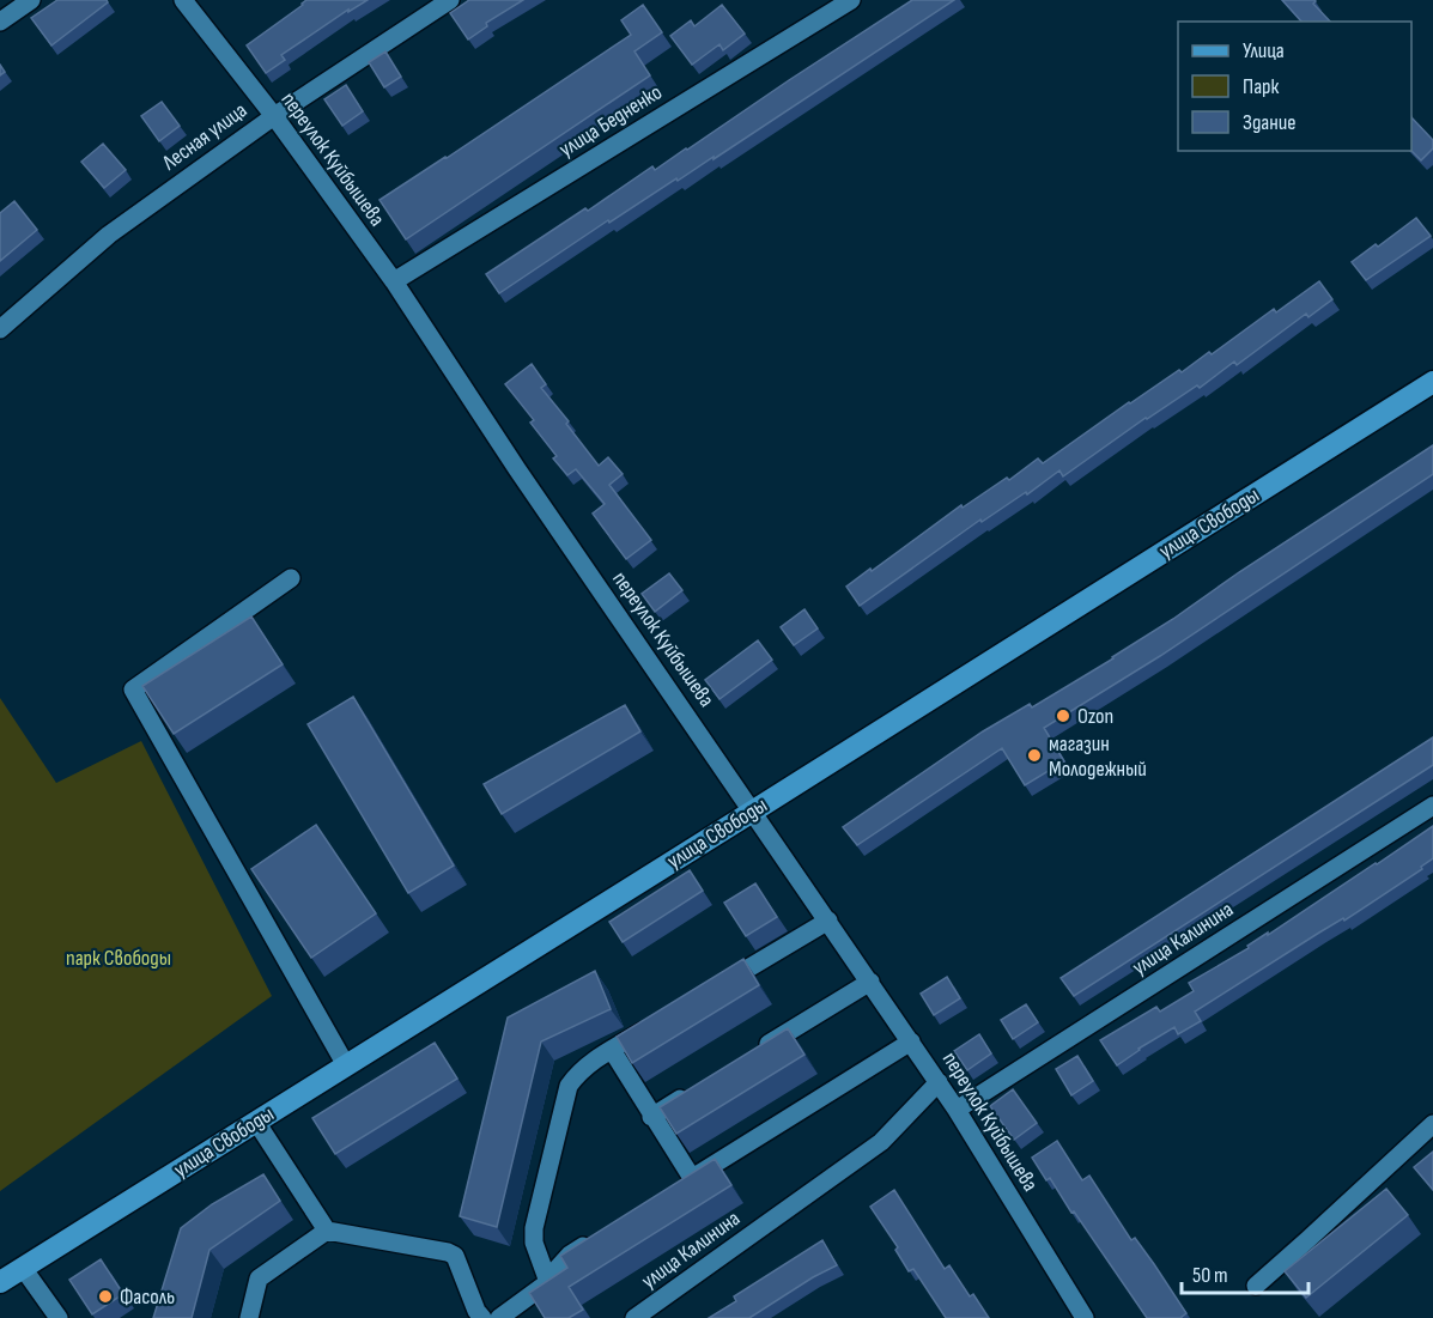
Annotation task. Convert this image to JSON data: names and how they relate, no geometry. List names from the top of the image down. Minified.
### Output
{"streets":{"main road":["улица Свободы"],"street":["улица Бедненко","Лесная улица","переулок Куйбышева","улица Калинина"]},"crossings":[["улица Бедненко","переулок Куйбышева"],["Лесная улица","переулок Куйбышева"],["переулок Куйбышева","улица Свободы"],["переулок Куйбышева","улица Калинина"]],"parks":["парк Свободы"],"places":["Ozon","магазин Молодежный","Фасоль"],"legend":["Улица","Парк","Здание"],"scale_bar":"50 m"}
